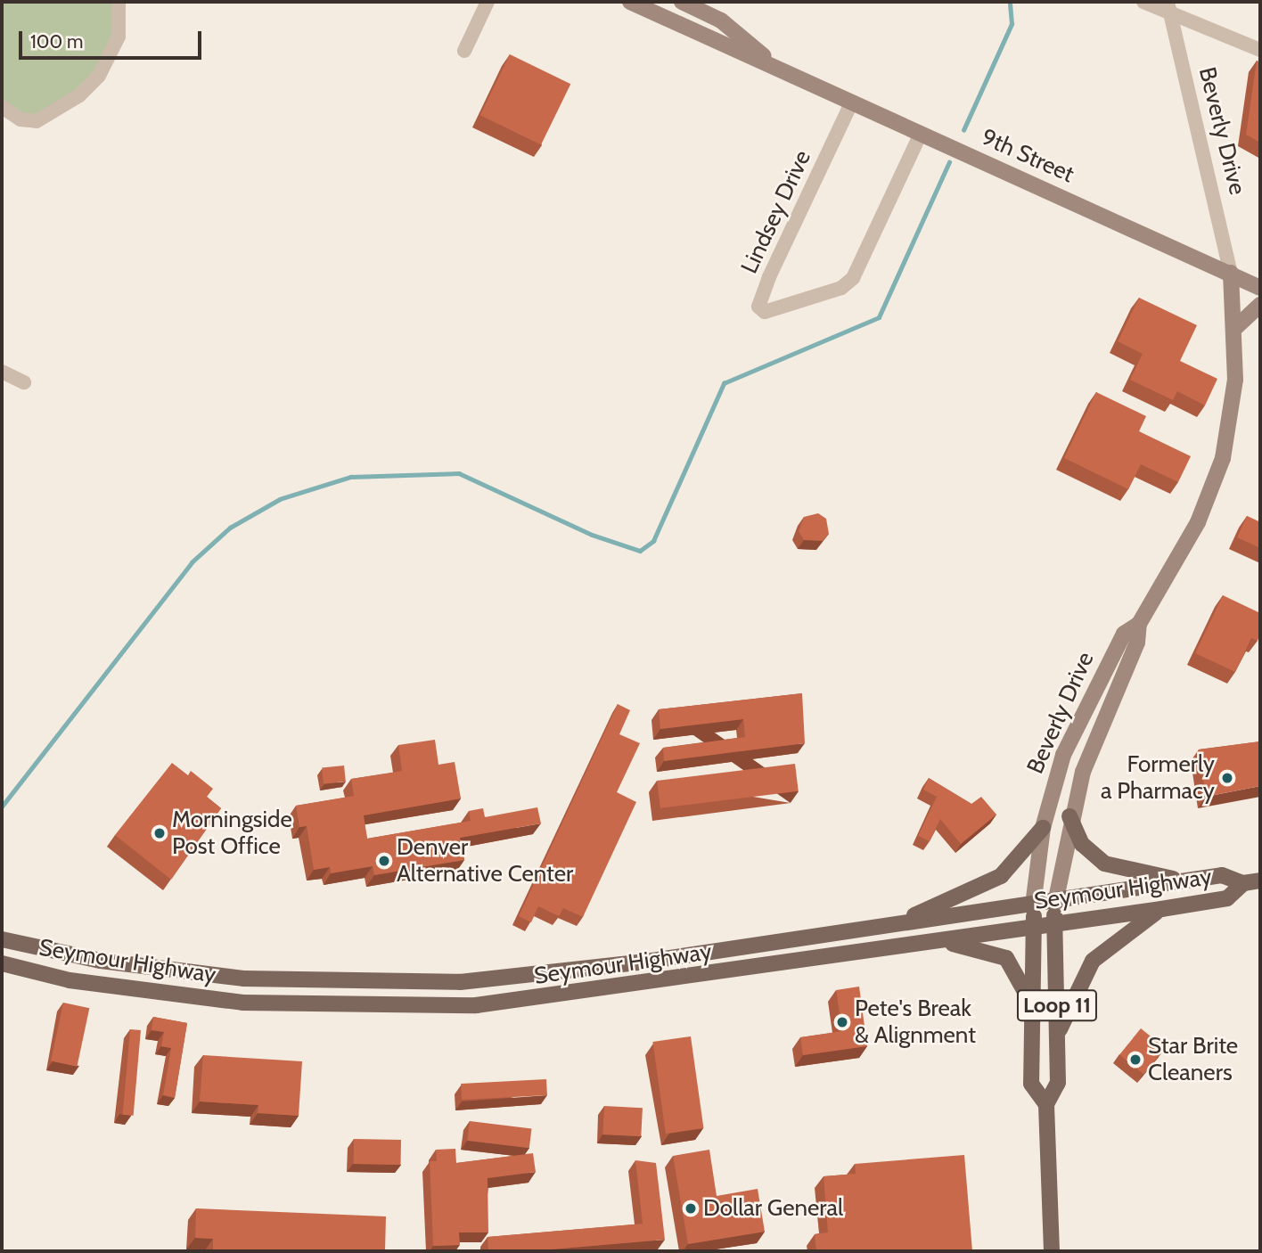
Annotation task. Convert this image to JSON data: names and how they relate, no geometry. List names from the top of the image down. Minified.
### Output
{"streets":{"main road":["Seymour Highway","Loop 11"],"street":["Beverly Drive","9th Street","Lindsey Drive"]},"crossings":[["Beverly Drive","9th Street"],["Beverly Drive","Seymour Highway"],["Beverly Drive","Loop 11"],["9th Street","Lindsey Drive"],["Seymour Highway","Loop 11"]],"places":["Formerly a Pharmacy","Morningside Post Office","Denver Alternative Center","Pete's Break & Alignment","Star Brite Cleaners","Dollar General"],"scale_bar":"100 m"}
